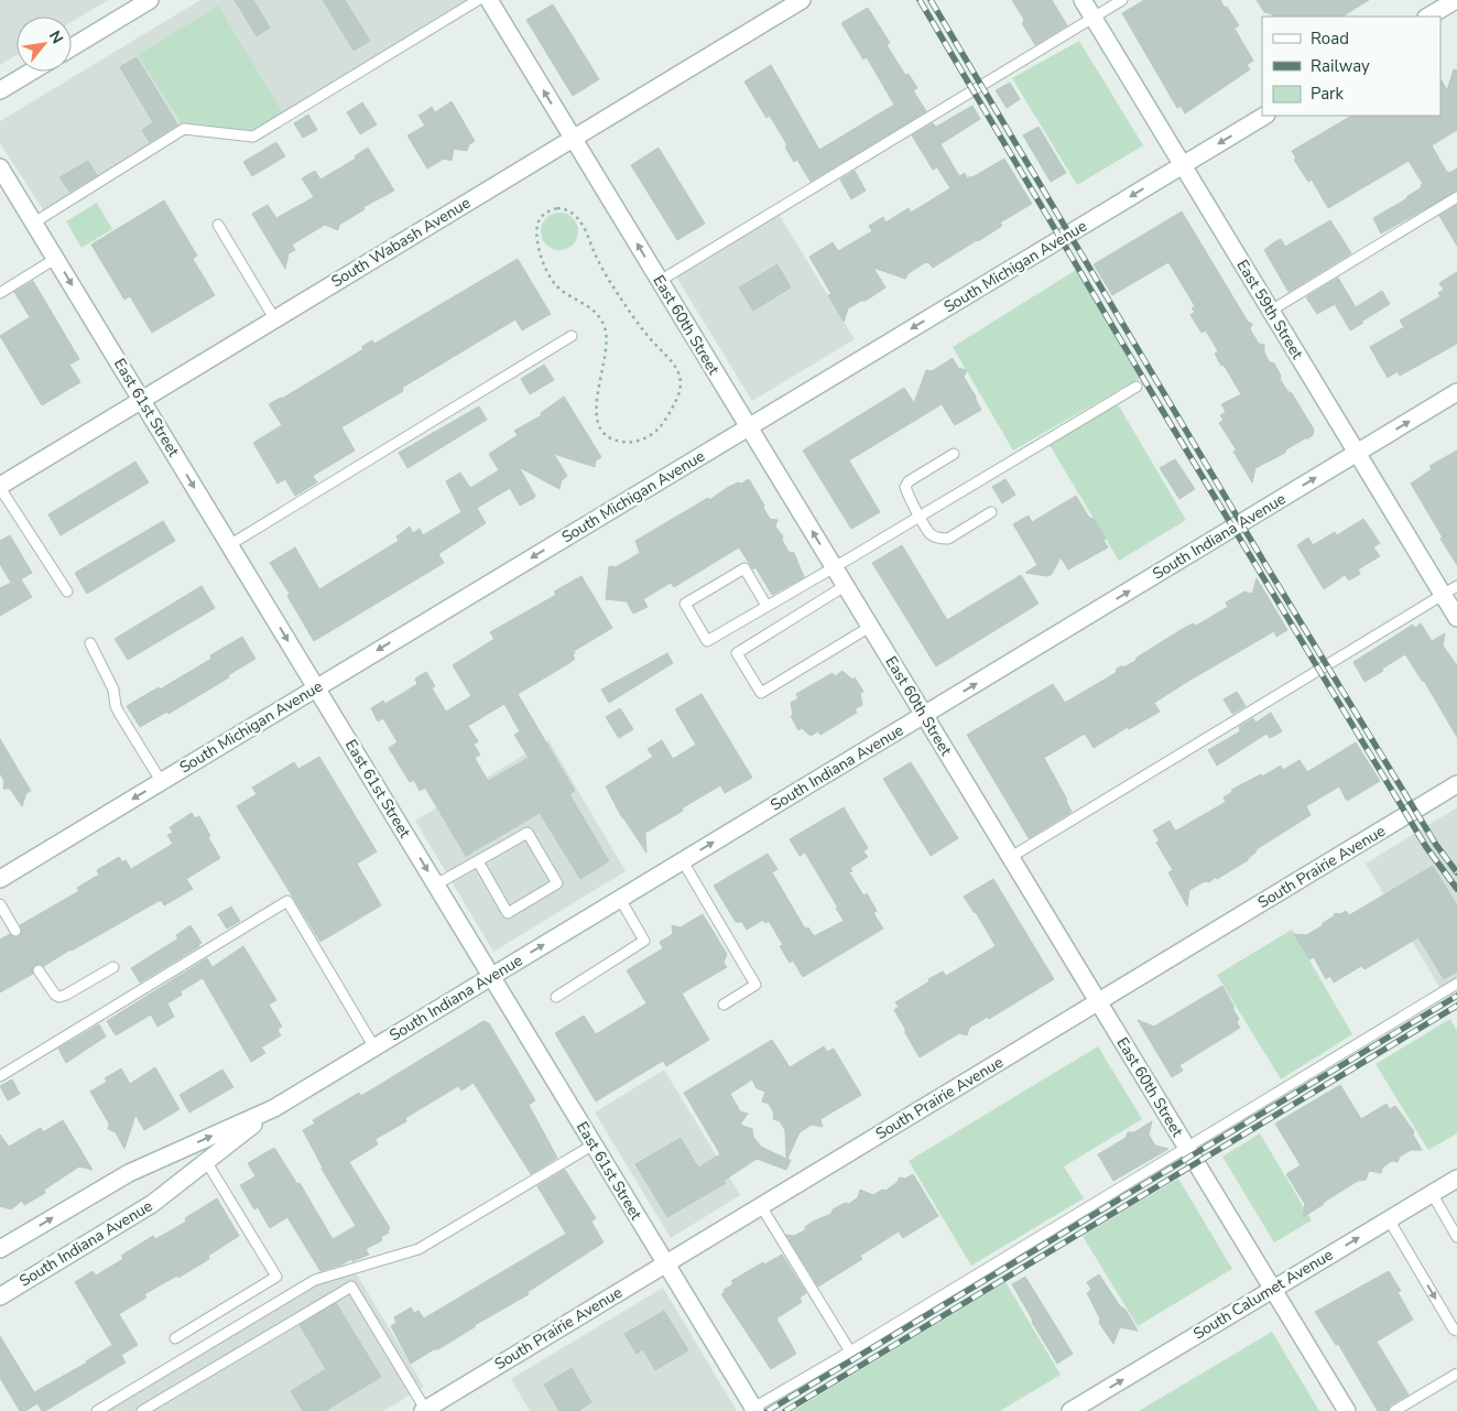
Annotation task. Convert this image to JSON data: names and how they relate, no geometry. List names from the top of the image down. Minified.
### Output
{"streets":{"street":["South Wabash Avenue","South Michigan Avenue","East 59th Street","East 60th Street","East 61st Street","South Indiana Avenue","South Prairie Avenue","South Calumet Avenue"]},"crossings":[["South Wabash Avenue","East 60th Street"],["South Wabash Avenue","East 61st Street"],["South Michigan Avenue","East 59th Street"],["South Michigan Avenue","East 60th Street"],["South Michigan Avenue","East 61st Street"],["East 59th Street","South Indiana Avenue"],["East 60th Street","South Indiana Avenue"],["East 60th Street","South Prairie Avenue"],["East 60th Street","South Calumet Avenue"],["East 61st Street","South Indiana Avenue"],["East 61st Street","South Prairie Avenue"]],"one_way":["South Michigan Avenue","East 61st Street","South Indiana Avenue","South Calumet Avenue"],"legend":["Road","Railway","Park"],"north":"top right"}
